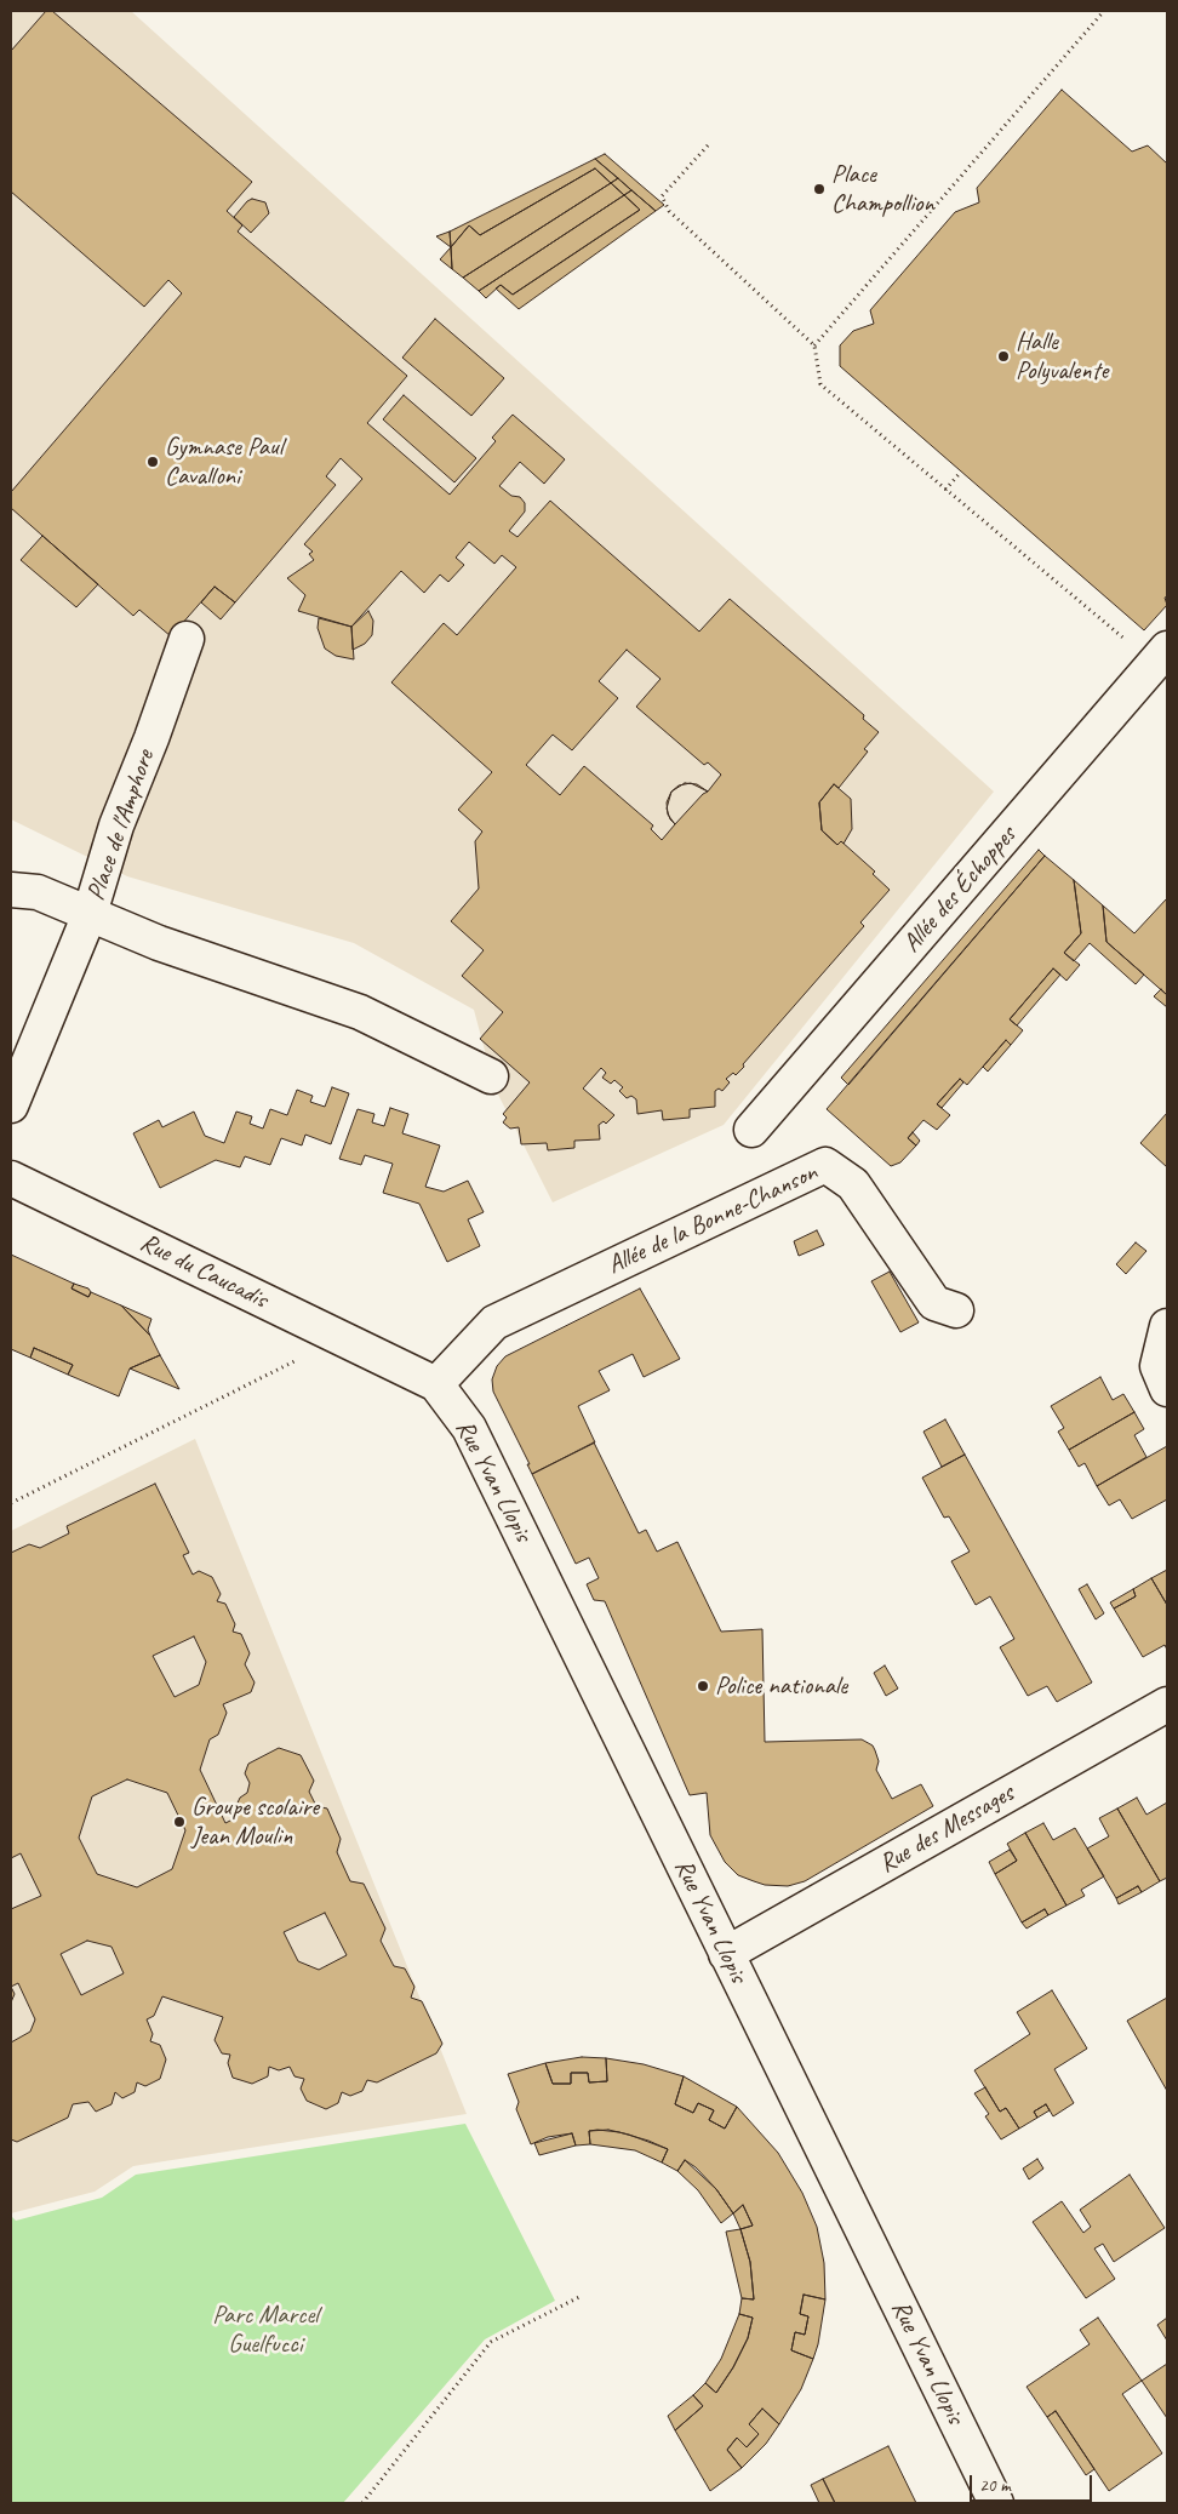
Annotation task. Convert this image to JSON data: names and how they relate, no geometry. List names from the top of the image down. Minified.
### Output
{"streets":{"street":["Place de l'Amphore","Allée des Échoppes","Allée de la Bonne-Chanson","Rue du Caucadis","Rue Yvan Llopis","Rue des Messages"]},"crossings":[["Allée de la Bonne-Chanson","Rue Yvan Llopis"],["Rue du Caucadis","Rue Yvan Llopis"],["Rue Yvan Llopis","Rue des Messages"]],"parks":["Parc Marcel Guelfucci"],"places":["Place Champollion","Halle Polyvalente","Gymnase Paul Cavalloni","Police nationale","Groupe scolaire Jean Moulin"],"scale_bar":"20 m"}
